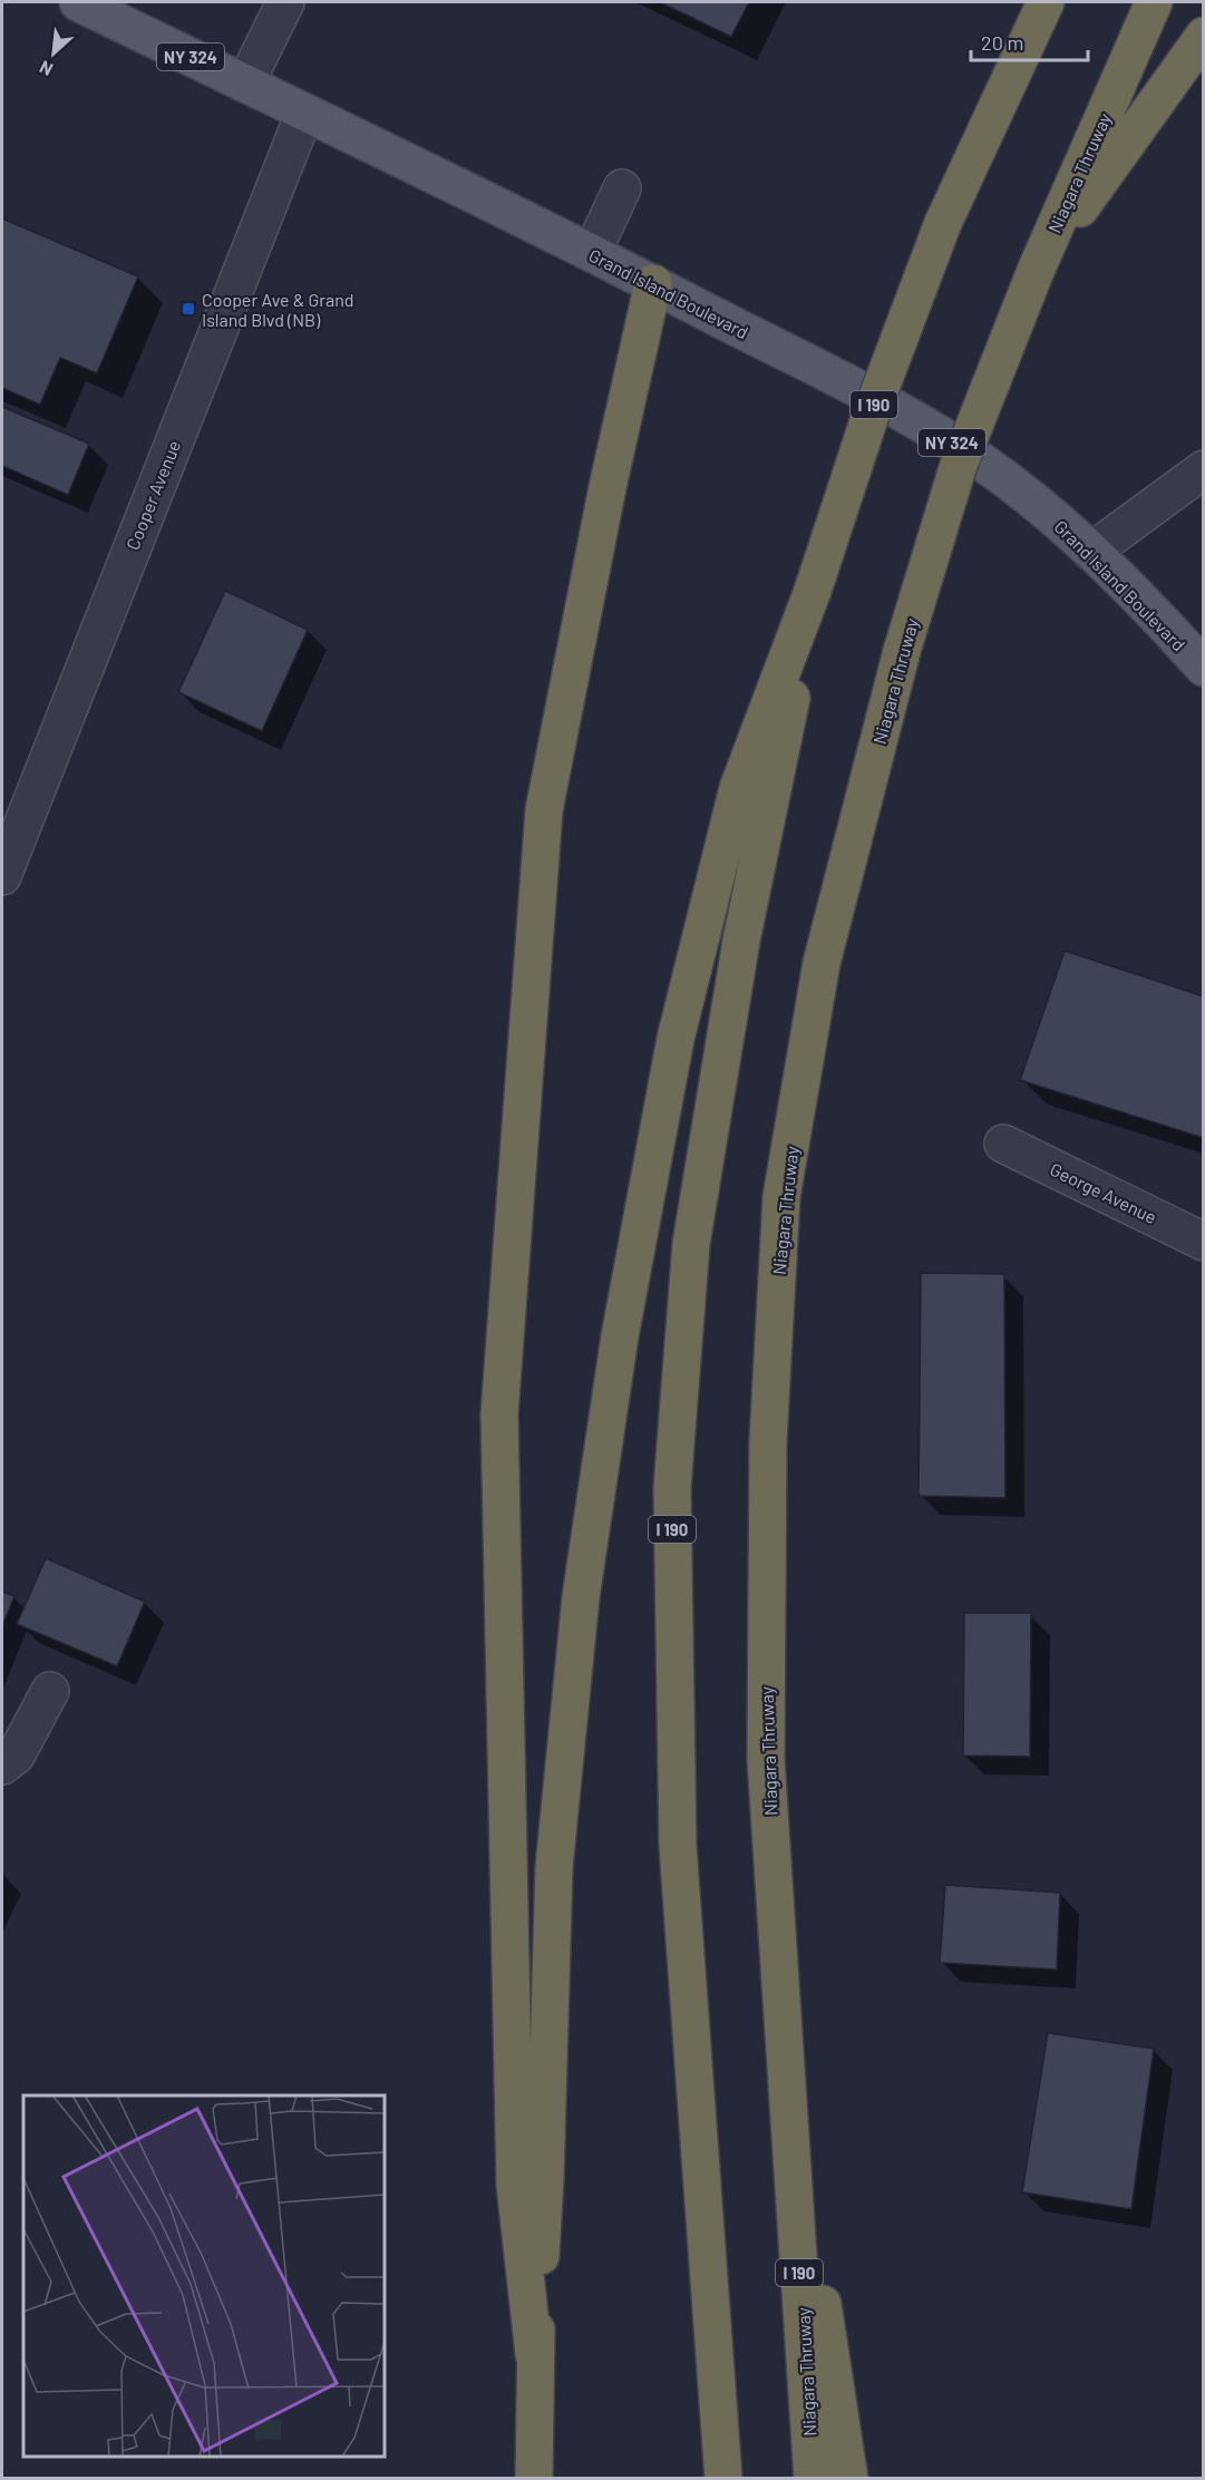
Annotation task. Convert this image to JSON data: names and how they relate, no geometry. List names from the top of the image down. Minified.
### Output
{"streets":{"highway":["Niagara Thruway","I 190"],"main road":["NY 324","Grand Island Boulevard"],"street":["Cooper Avenue","George Avenue"]},"crossings":[["Grand Island Boulevard","Cooper Avenue"]],"places":{"transit":["Cooper Ave & Grand Island Blvd (NB)"]},"scale_bar":"20 m","north":"bottom left"}
